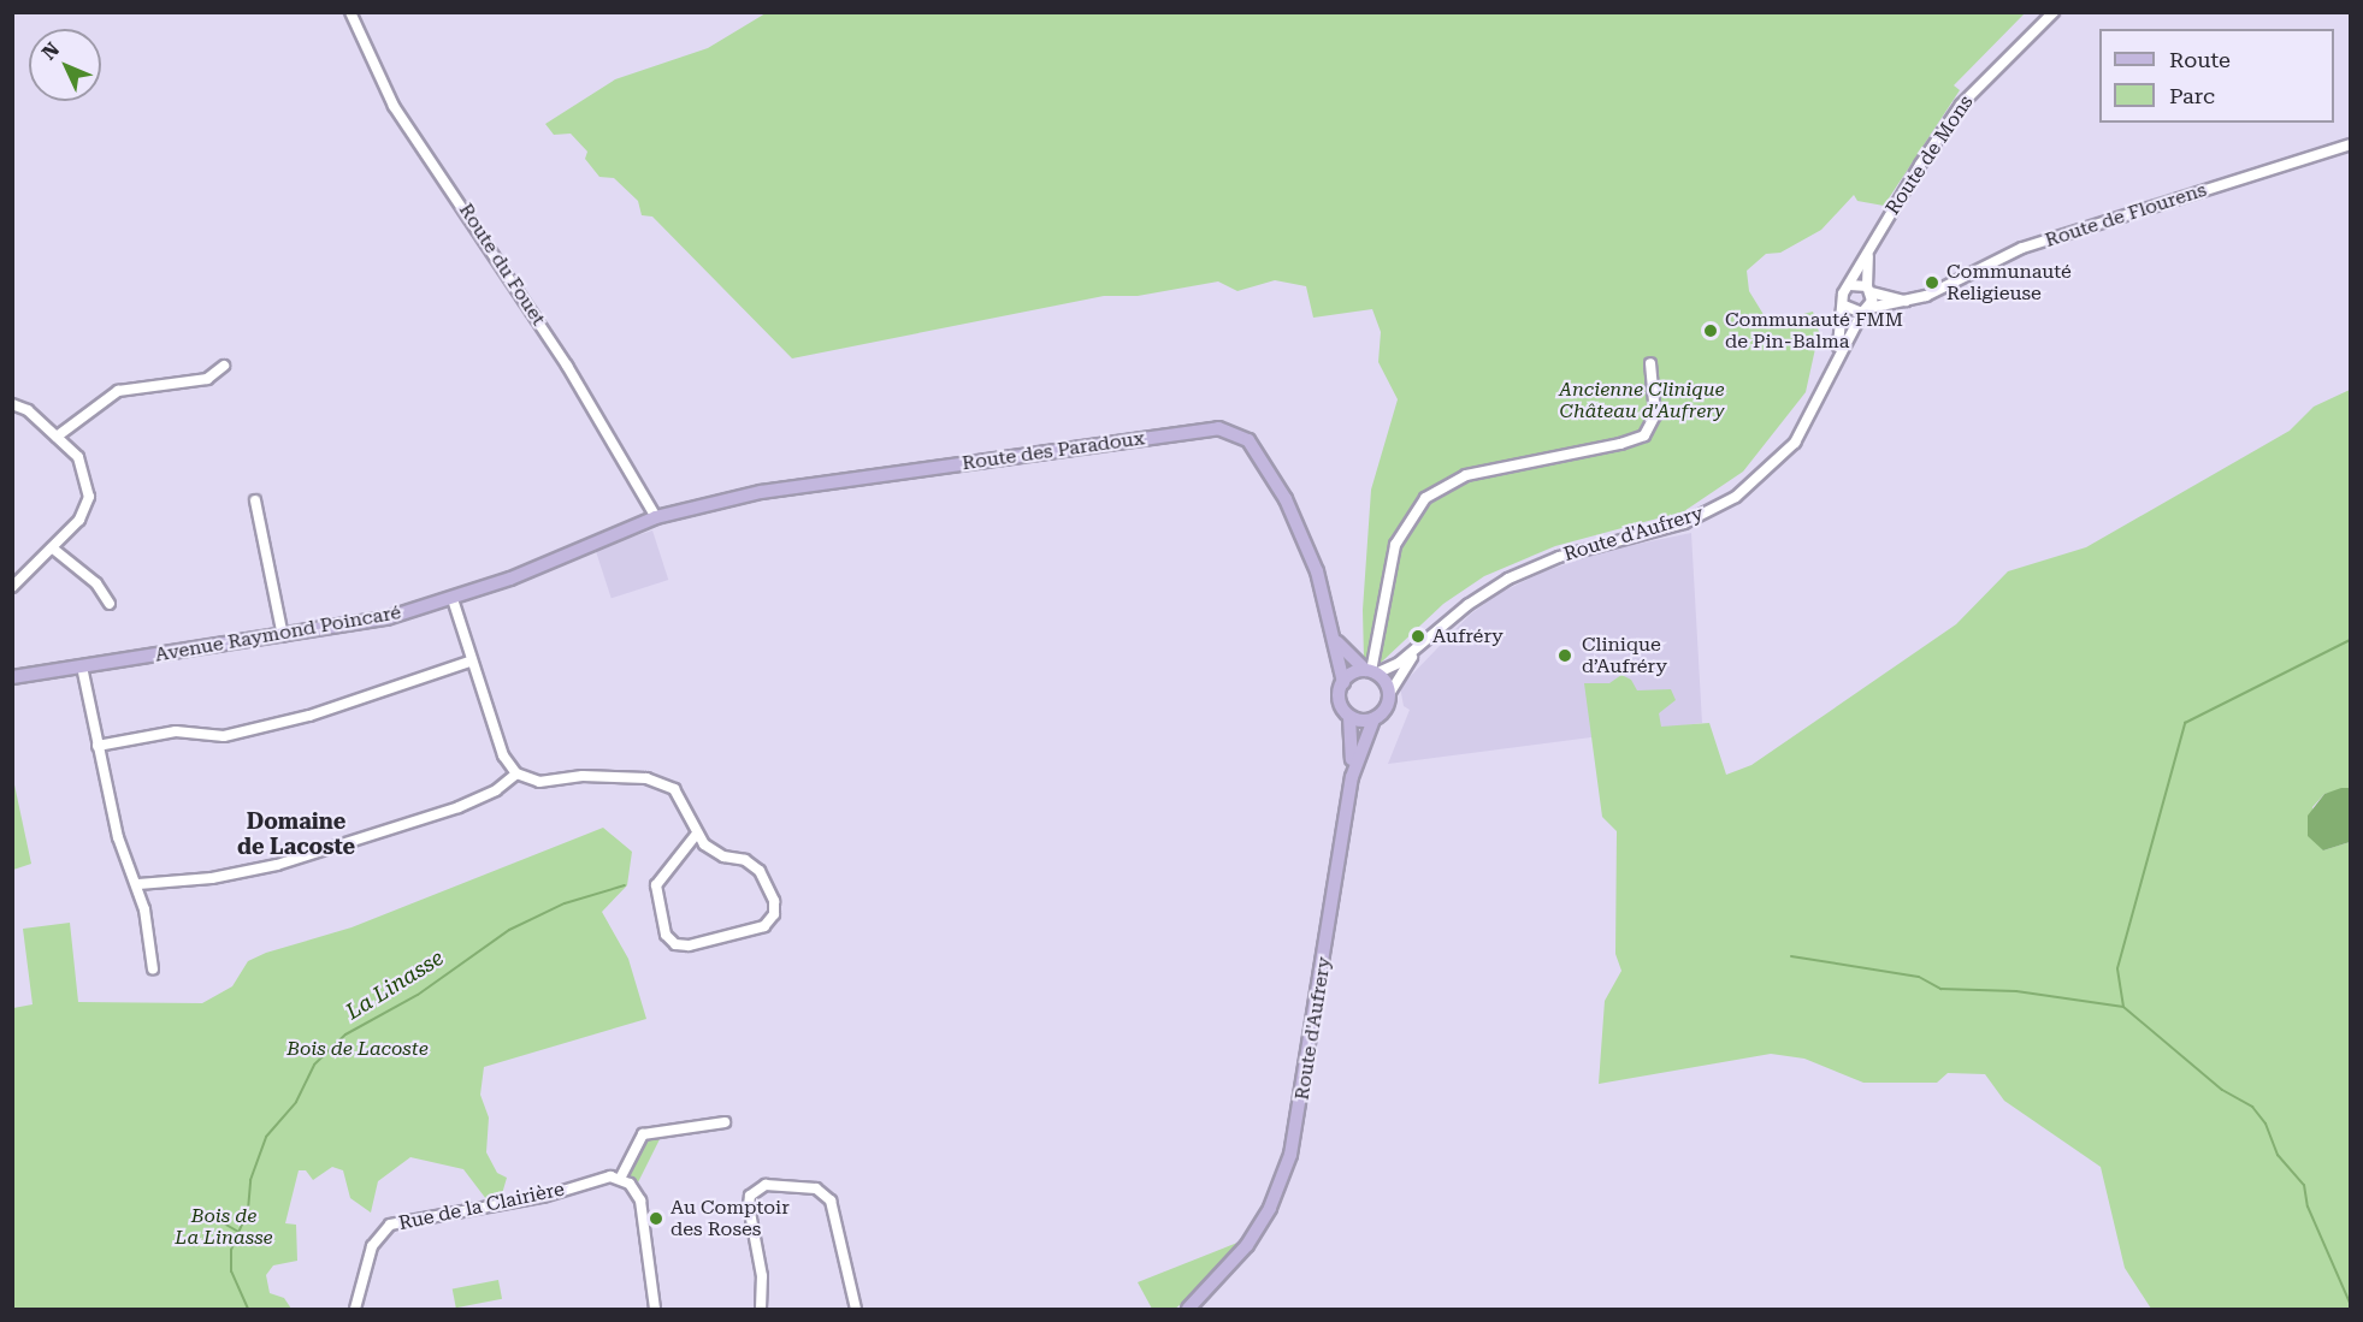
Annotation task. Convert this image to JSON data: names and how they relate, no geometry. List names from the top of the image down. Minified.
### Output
{"streets":{"main road":["Route des Paradoux","Route d'Aufrery","Avenue Raymond Poincaré"],"street":["Route de Mons","Route de Flourens","Route du Fouet","Rue de la Clairière"]},"crossings":[["Route de Mons","Route de Flourens"],["Route de Mons","Route d'Aufrery"],["Route de Flourens","Route d'Aufrery"],["Route du Fouet","Route des Paradoux"],["Route du Fouet","Avenue Raymond Poincaré"],["Route des Paradoux","Avenue Raymond Poincaré"]],"districts":["Domaine de Lacoste"],"water":["La Linasse"],"parks":["Ancienne Clinique Château d'Aufrery","Bois de Lacoste","Bois de La Linasse"],"places":["Communauté Religieuse","Communauté FMM de Pin-Balma","Aufréry","Clinique d’Aufréry","Au Comptoir des Roses"],"legend":["Route","Parc"],"north":"top left"}
